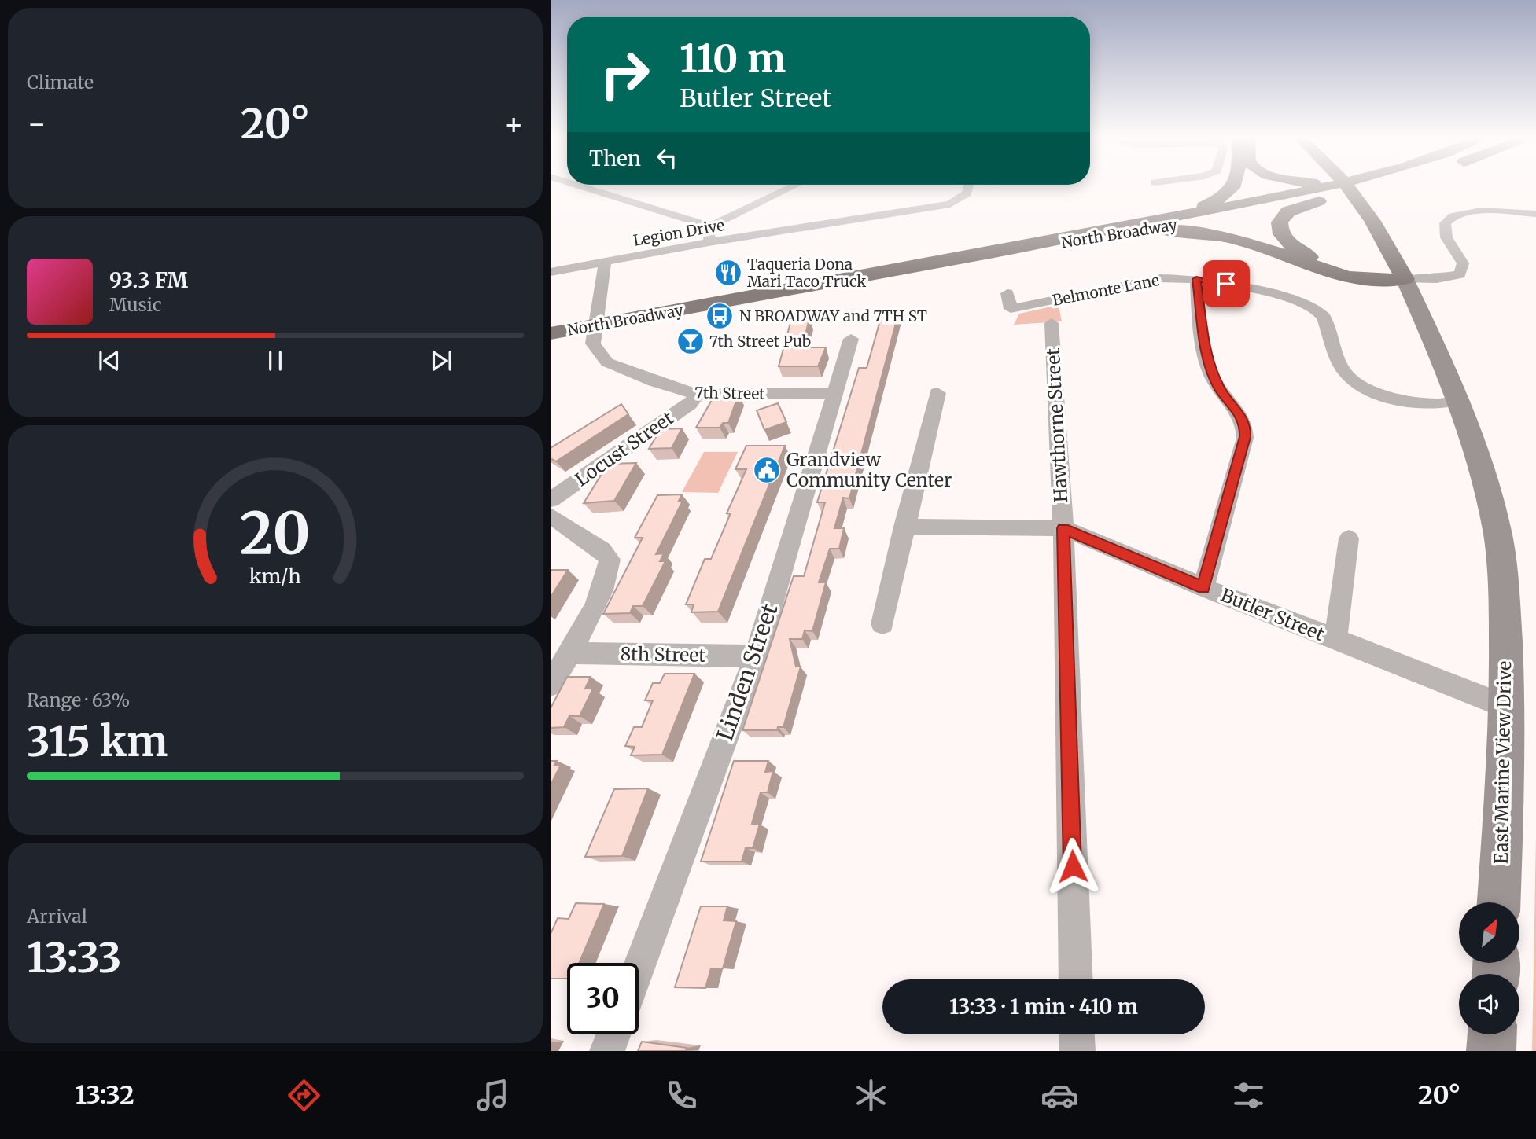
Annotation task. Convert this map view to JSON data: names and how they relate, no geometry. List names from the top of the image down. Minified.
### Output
{"streets":{"main road":["North Broadway","East Marine View Drive"],"street":["Legion Drive","Belmonte Lane","7th Street","Hawthorne Street","Locust Street","Butler Street","8th Street","Linden Street"]},"crossings":[["North Broadway","7th Street"],["Belmonte Lane","East Marine View Drive"],["7th Street","Locust Street"],["7th Street","Linden Street"],["Hawthorne Street","Butler Street"],["Butler Street","East Marine View Drive"],["8th Street","Linden Street"]],"places":{"restaurant":["Taqueria Dona Mari Taco Truck"],"bus stop":["N BROADWAY and 7TH ST"],"bar":["7th Street Pub"],"public building":["Grandview Community Center"]},"north":"top right","page":{"tile":["Climate",["Range · 63%","315 km"],["Arrival","13:33"]],"turn":["110 m","Butler Street"],"heat":["−","20°","+"],"then":"Then","song":["93.3 FM","Music"],"limit":"30","trip":"13:33 · 1 min · 410 m","tabs":["13:32","20°"],"gauge":["20","km/h"]}}
